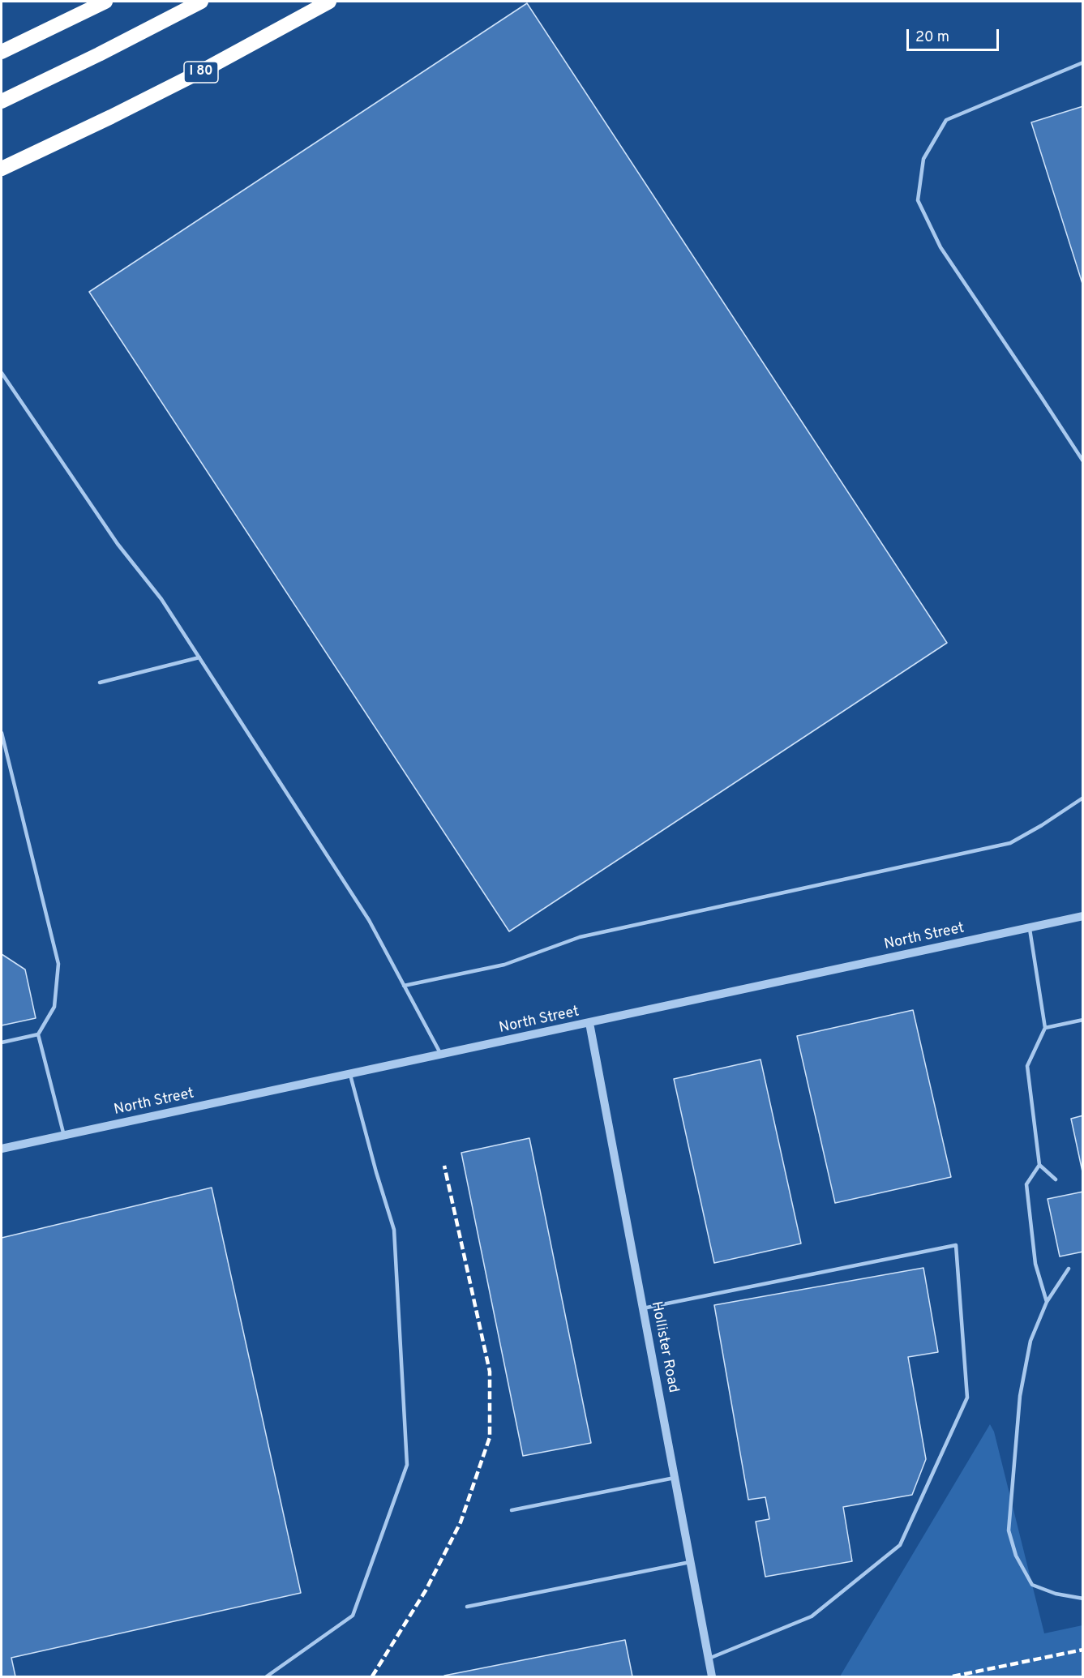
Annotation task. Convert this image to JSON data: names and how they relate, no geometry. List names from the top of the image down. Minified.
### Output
{"streets":{"highway":["I 80"],"street":["North Street","Hollister Road"]},"crossings":[["North Street","Hollister Road"]],"scale_bar":"20 m"}
